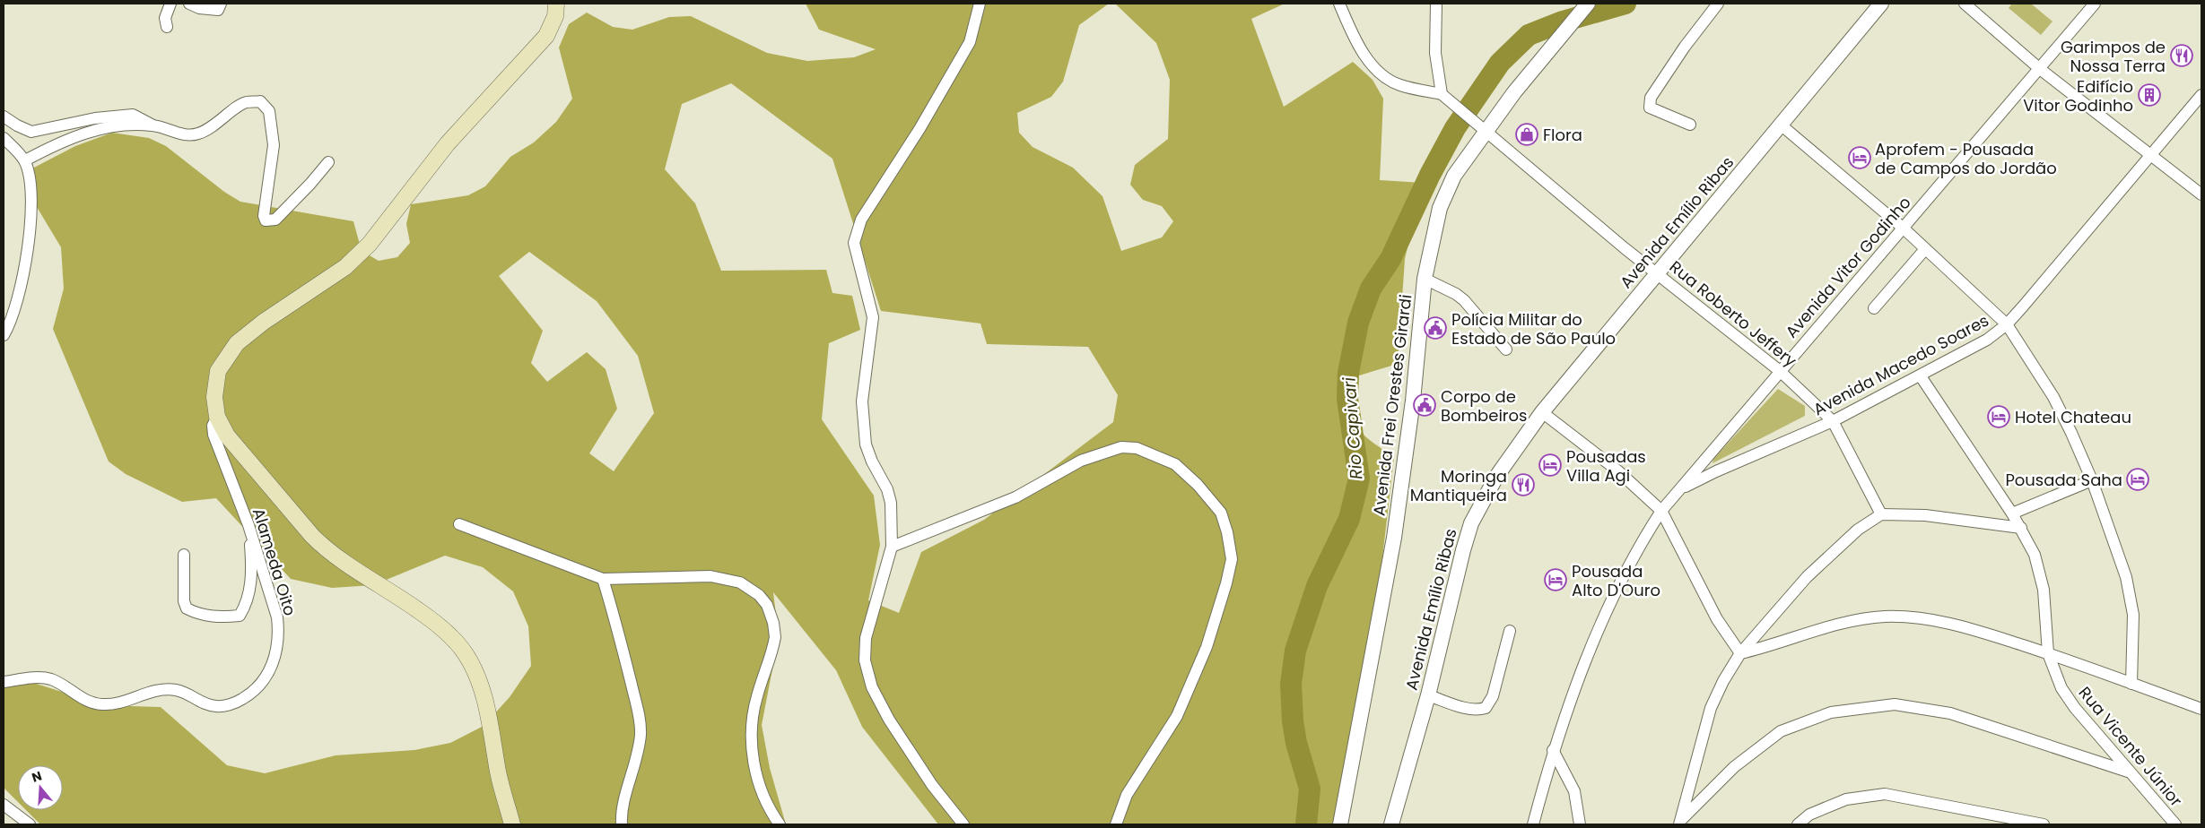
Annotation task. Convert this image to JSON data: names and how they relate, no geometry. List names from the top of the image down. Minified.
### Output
{"streets":{"street":["Avenida Emílio Ribas","Avenida Vitor Godinho","Rua Roberto Jeffery","Avenida Macedo Soares","Avenida Frei Orestes Girardi","Alameda Oito","Rua Vicente Júnior"]},"crossings":[["Avenida Emílio Ribas","Rua Roberto Jeffery"],["Avenida Vitor Godinho","Rua Roberto Jeffery"],["Avenida Vitor Godinho","Avenida Macedo Soares"],["Rua Roberto Jeffery","Avenida Macedo Soares"],["Rua Roberto Jeffery","Avenida Frei Orestes Girardi"],["Avenida Macedo Soares","Rua Vicente Júnior"]],"water":["Rio Capivari"],"places":{"restaurant":["Garimpos de Nossa Terra","Moringa Mantiqueira"],"building":["Edifício Vitor Godinho"],"shop":["Flora"],"hotel":["Aprofem - Pousada de Campos do Jordão","Hotel Chateau","Pousadas Villa Agi","Pousada Saha","Pousada Alto D'Ouro"],"public building":["Polícia Militar do Estado de São Paulo","Corpo de Bombeiros"]},"north":"top"}
